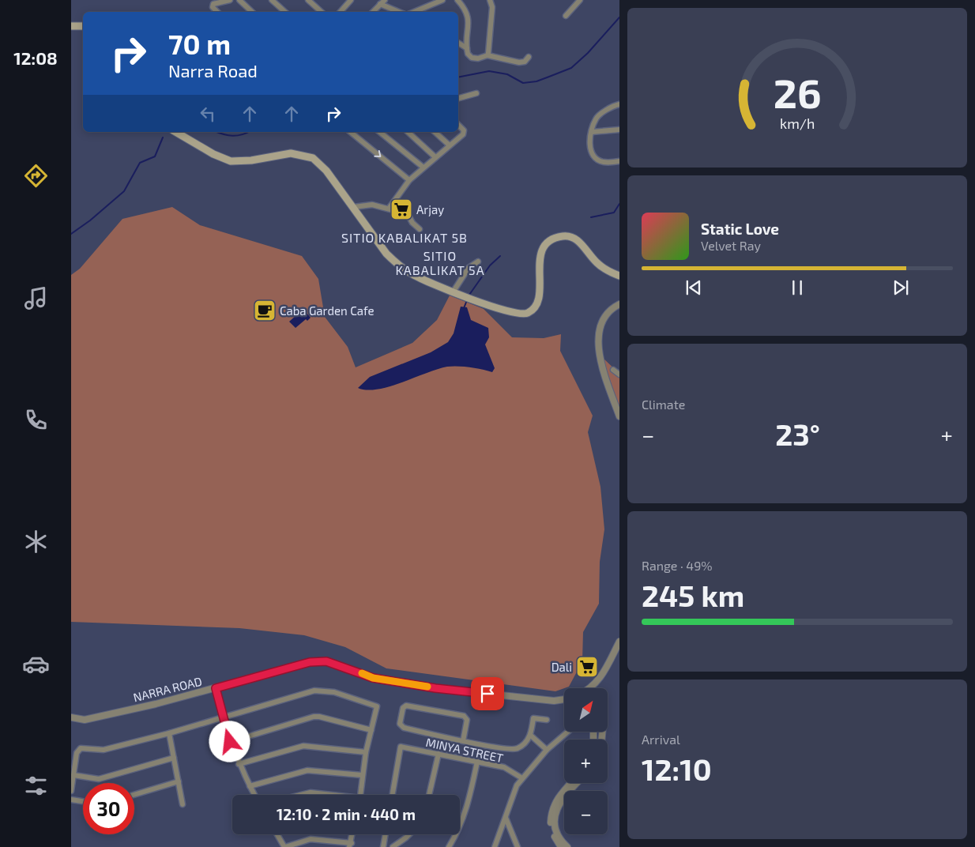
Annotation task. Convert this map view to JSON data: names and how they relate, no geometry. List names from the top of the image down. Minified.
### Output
{"streets":{"street":["NARRA ROAD","MINYA STREET"]},"districts":["SITIO KABALIKAT 5B","SITIO KABALIKAT 5A"],"places":{"supermarket":["Arjay","Dali"],"cafe":["Caba Garden Cafe"]},"north":"top right","page":{"tabs":"12:08","turn":["70 m","Narra Road"],"song":["Static Love","Velvet Ray"],"tile":["Climate",["Range · 49%","245 km"],["Arrival","12:10"]],"heat":["−","23°","+"],"map_buttons":["+","−"],"limit":"30","trip":"12:10 · 2 min · 440 m","gauge":["26","km/h"]}}
